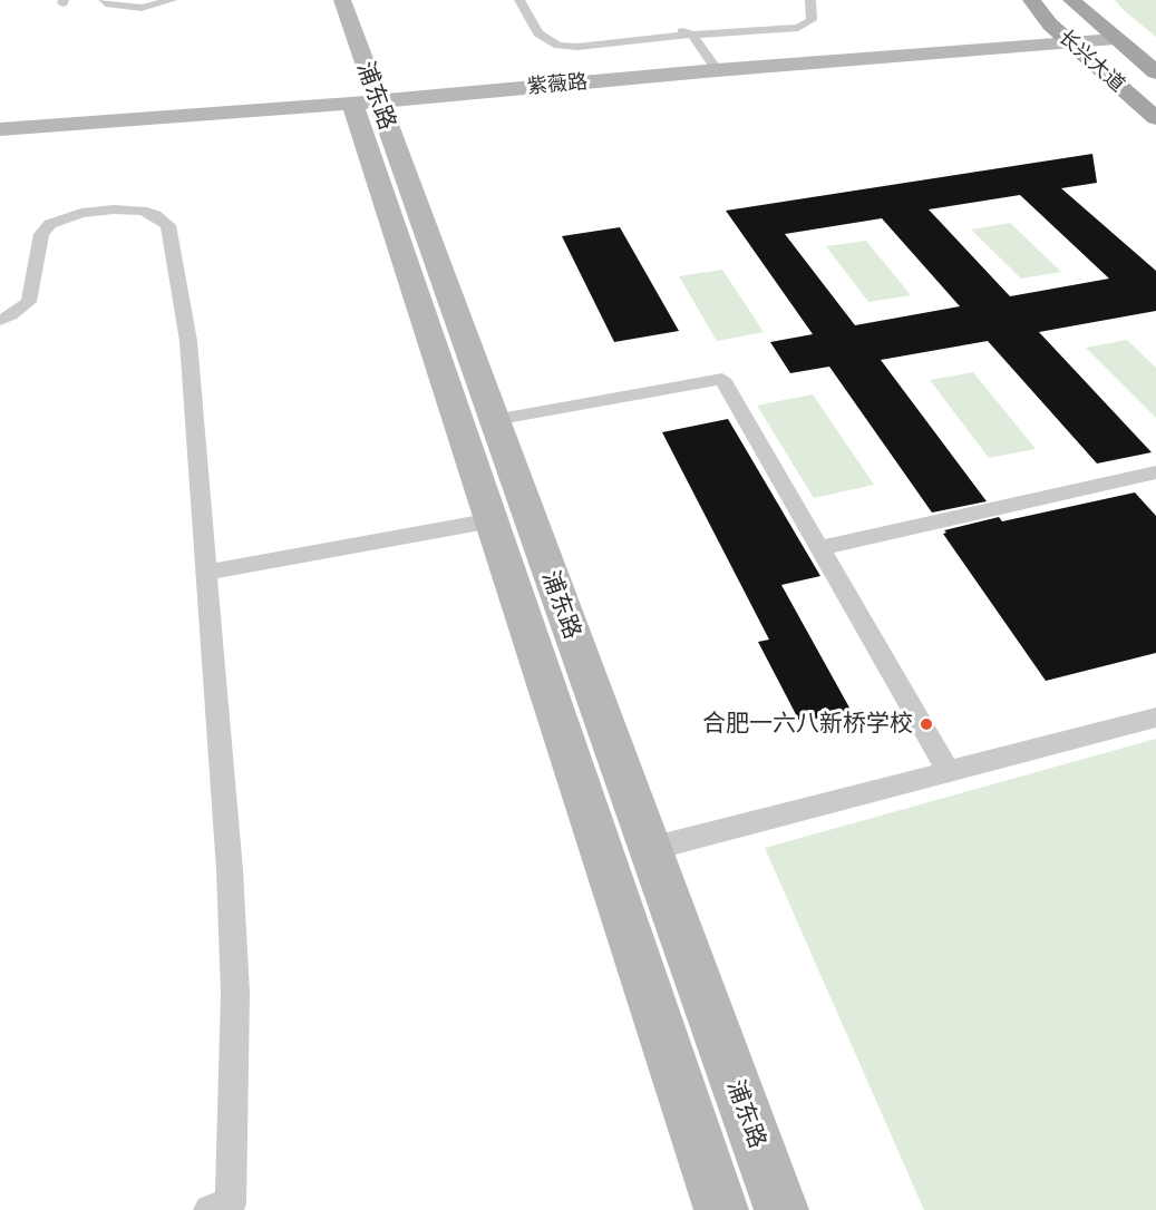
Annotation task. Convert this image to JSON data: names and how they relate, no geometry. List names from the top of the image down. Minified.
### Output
{"streets":{"main road":["长兴大道"],"street":["紫薇路","浦东路"]},"crossings":[["长兴大道","紫薇路"],["紫薇路","浦东路"]],"places":["合肥一六八新桥学校"]}
